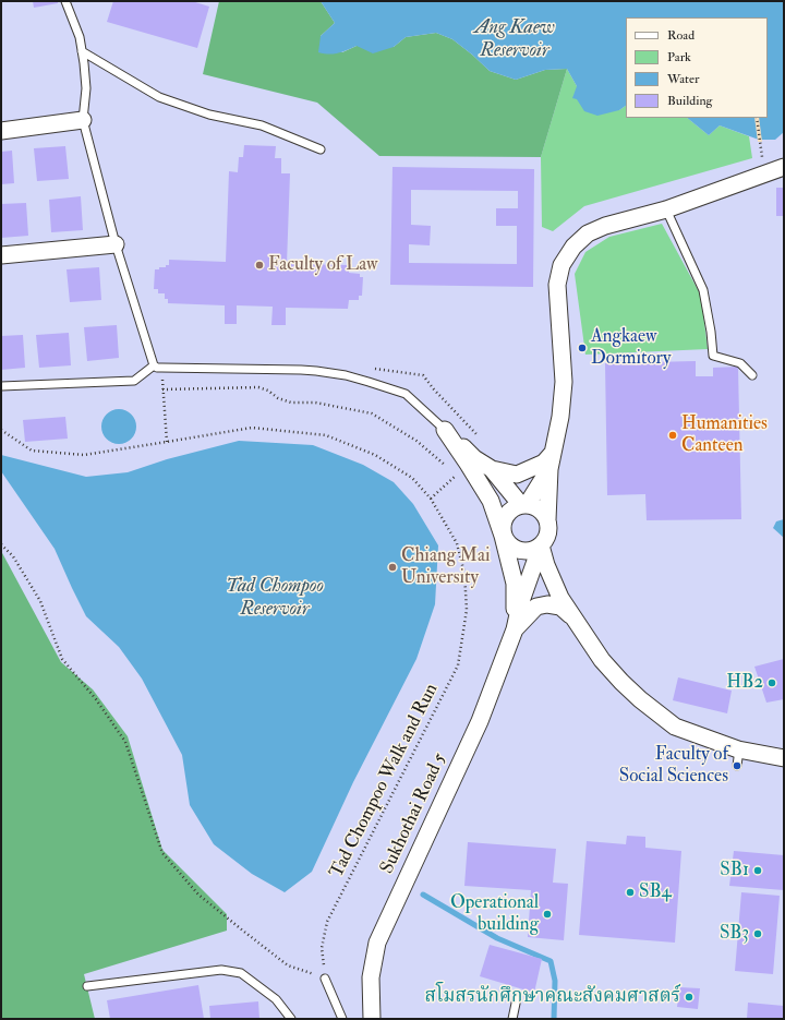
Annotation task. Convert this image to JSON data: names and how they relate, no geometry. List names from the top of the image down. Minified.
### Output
{"streets":{"street":["Sukhothai Road 5"],"path":["Tad Chompoo Walk and Run"]},"water":["Ang Kaew Reservoir","Tad Chompoo Reservoir"],"places":["Faculty of Law","Angkaew Dormitory","Humanities Canteen","Chiang Mai University","HB2","Faculty of Social Sciences","SB1","SB4","Operational building","SB3","สโมสรนักศึกษาคณะสังคมศาสตร์"],"legend":["Road","Park","Water","Building"]}
